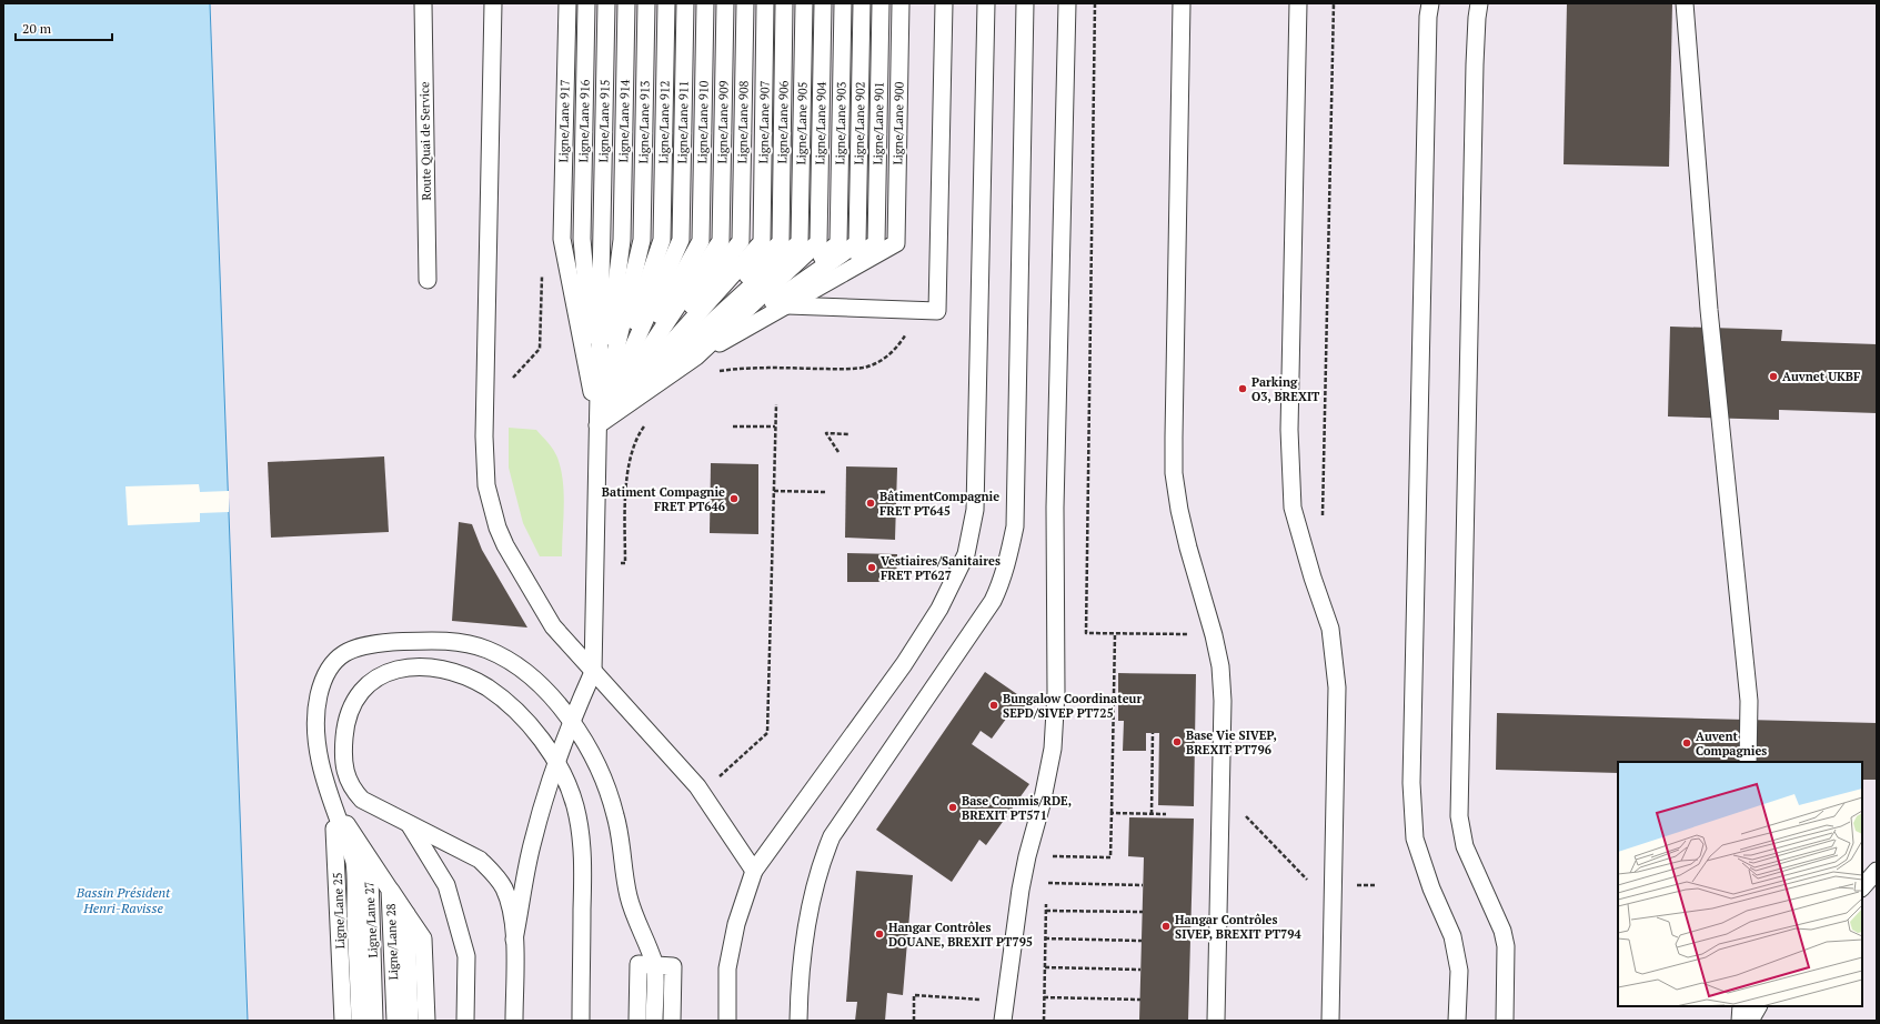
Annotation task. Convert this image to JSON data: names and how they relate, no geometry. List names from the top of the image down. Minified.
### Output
{"streets":{"lane":["Ligne/Lane 917","Ligne/Lane 916","Ligne/Lane 915","Ligne/Lane 914","Ligne/Lane 913","Ligne/Lane 912","Ligne/Lane 911","Ligne/Lane 910","Ligne/Lane 909","Ligne/Lane 908","Ligne/Lane 907","Ligne/Lane 906","Ligne/Lane 905","Ligne/Lane 904","Ligne/Lane 903","Ligne/Lane 902","Ligne/Lane 901","Ligne/Lane 900","Route Quai de Service","Ligne/Lane 25","Ligne/Lane 27","Ligne/Lane 28"]},"crossings":[["Ligne/Lane 917","Ligne/Lane 916"],["Ligne/Lane 917","Ligne/Lane 915"],["Ligne/Lane 917","Ligne/Lane 914"],["Ligne/Lane 917","Ligne/Lane 913"],["Ligne/Lane 917","Ligne/Lane 912"],["Ligne/Lane 917","Ligne/Lane 911"],["Ligne/Lane 917","Ligne/Lane 910"],["Ligne/Lane 917","Ligne/Lane 909"],["Ligne/Lane 917","Ligne/Lane 908"],["Ligne/Lane 917","Ligne/Lane 907"],["Ligne/Lane 917","Ligne/Lane 906"],["Ligne/Lane 917","Ligne/Lane 905"],["Ligne/Lane 916","Ligne/Lane 915"],["Ligne/Lane 916","Ligne/Lane 914"],["Ligne/Lane 916","Ligne/Lane 913"],["Ligne/Lane 916","Ligne/Lane 912"],["Ligne/Lane 916","Ligne/Lane 911"],["Ligne/Lane 916","Ligne/Lane 910"],["Ligne/Lane 916","Ligne/Lane 909"],["Ligne/Lane 916","Ligne/Lane 908"],["Ligne/Lane 916","Ligne/Lane 907"],["Ligne/Lane 916","Ligne/Lane 906"],["Ligne/Lane 916","Ligne/Lane 905"],["Ligne/Lane 915","Ligne/Lane 914"],["Ligne/Lane 915","Ligne/Lane 913"],["Ligne/Lane 915","Ligne/Lane 912"],["Ligne/Lane 915","Ligne/Lane 911"],["Ligne/Lane 915","Ligne/Lane 910"],["Ligne/Lane 915","Ligne/Lane 909"],["Ligne/Lane 915","Ligne/Lane 908"],["Ligne/Lane 915","Ligne/Lane 907"],["Ligne/Lane 915","Ligne/Lane 906"],["Ligne/Lane 915","Ligne/Lane 905"],["Ligne/Lane 914","Ligne/Lane 913"],["Ligne/Lane 914","Ligne/Lane 912"],["Ligne/Lane 914","Ligne/Lane 911"],["Ligne/Lane 914","Ligne/Lane 910"],["Ligne/Lane 914","Ligne/Lane 909"],["Ligne/Lane 914","Ligne/Lane 908"],["Ligne/Lane 914","Ligne/Lane 907"],["Ligne/Lane 914","Ligne/Lane 906"],["Ligne/Lane 914","Ligne/Lane 905"],["Ligne/Lane 913","Ligne/Lane 912"],["Ligne/Lane 913","Ligne/Lane 911"],["Ligne/Lane 913","Ligne/Lane 910"],["Ligne/Lane 913","Ligne/Lane 909"],["Ligne/Lane 913","Ligne/Lane 908"],["Ligne/Lane 913","Ligne/Lane 907"],["Ligne/Lane 913","Ligne/Lane 906"],["Ligne/Lane 913","Ligne/Lane 905"],["Ligne/Lane 912","Ligne/Lane 911"],["Ligne/Lane 912","Ligne/Lane 910"],["Ligne/Lane 912","Ligne/Lane 909"],["Ligne/Lane 912","Ligne/Lane 908"],["Ligne/Lane 912","Ligne/Lane 907"],["Ligne/Lane 912","Ligne/Lane 906"],["Ligne/Lane 912","Ligne/Lane 905"],["Ligne/Lane 911","Ligne/Lane 910"],["Ligne/Lane 911","Ligne/Lane 909"],["Ligne/Lane 911","Ligne/Lane 908"],["Ligne/Lane 911","Ligne/Lane 907"],["Ligne/Lane 911","Ligne/Lane 906"],["Ligne/Lane 911","Ligne/Lane 905"],["Ligne/Lane 910","Ligne/Lane 909"],["Ligne/Lane 910","Ligne/Lane 908"],["Ligne/Lane 910","Ligne/Lane 907"],["Ligne/Lane 910","Ligne/Lane 906"],["Ligne/Lane 910","Ligne/Lane 905"],["Ligne/Lane 909","Ligne/Lane 908"],["Ligne/Lane 909","Ligne/Lane 907"],["Ligne/Lane 909","Ligne/Lane 906"],["Ligne/Lane 909","Ligne/Lane 905"],["Ligne/Lane 908","Ligne/Lane 907"],["Ligne/Lane 908","Ligne/Lane 906"],["Ligne/Lane 908","Ligne/Lane 905"],["Ligne/Lane 907","Ligne/Lane 906"],["Ligne/Lane 907","Ligne/Lane 905"],["Ligne/Lane 906","Ligne/Lane 905"],["Ligne/Lane 904","Ligne/Lane 903"],["Ligne/Lane 904","Ligne/Lane 902"],["Ligne/Lane 904","Ligne/Lane 901"],["Ligne/Lane 903","Ligne/Lane 902"],["Ligne/Lane 903","Ligne/Lane 901"],["Ligne/Lane 902","Ligne/Lane 901"],["Ligne/Lane 25","Ligne/Lane 27"],["Ligne/Lane 25","Ligne/Lane 28"],["Ligne/Lane 27","Ligne/Lane 28"]],"water":["Bassin Président Henri-Ravisse"],"places":["Auvnet UKBF","Parking O3, BREXIT","Batiment Compagnie FRET PT646","BâtimentCompagnie FRET PT645","Vestiaires/Sanitaires FRET PT627","Bungalow Coordinateur SEPD/SIVEP PT725","Base Vie SIVEP, BREXIT PT796","Auvent Compagnies","Base Commis/RDE, BREXIT PT571","Hangar Contrôles SIVEP, BREXIT PT794","Hangar Contrôles DOUANE, BREXIT PT795"],"scale_bar":"20 m"}
